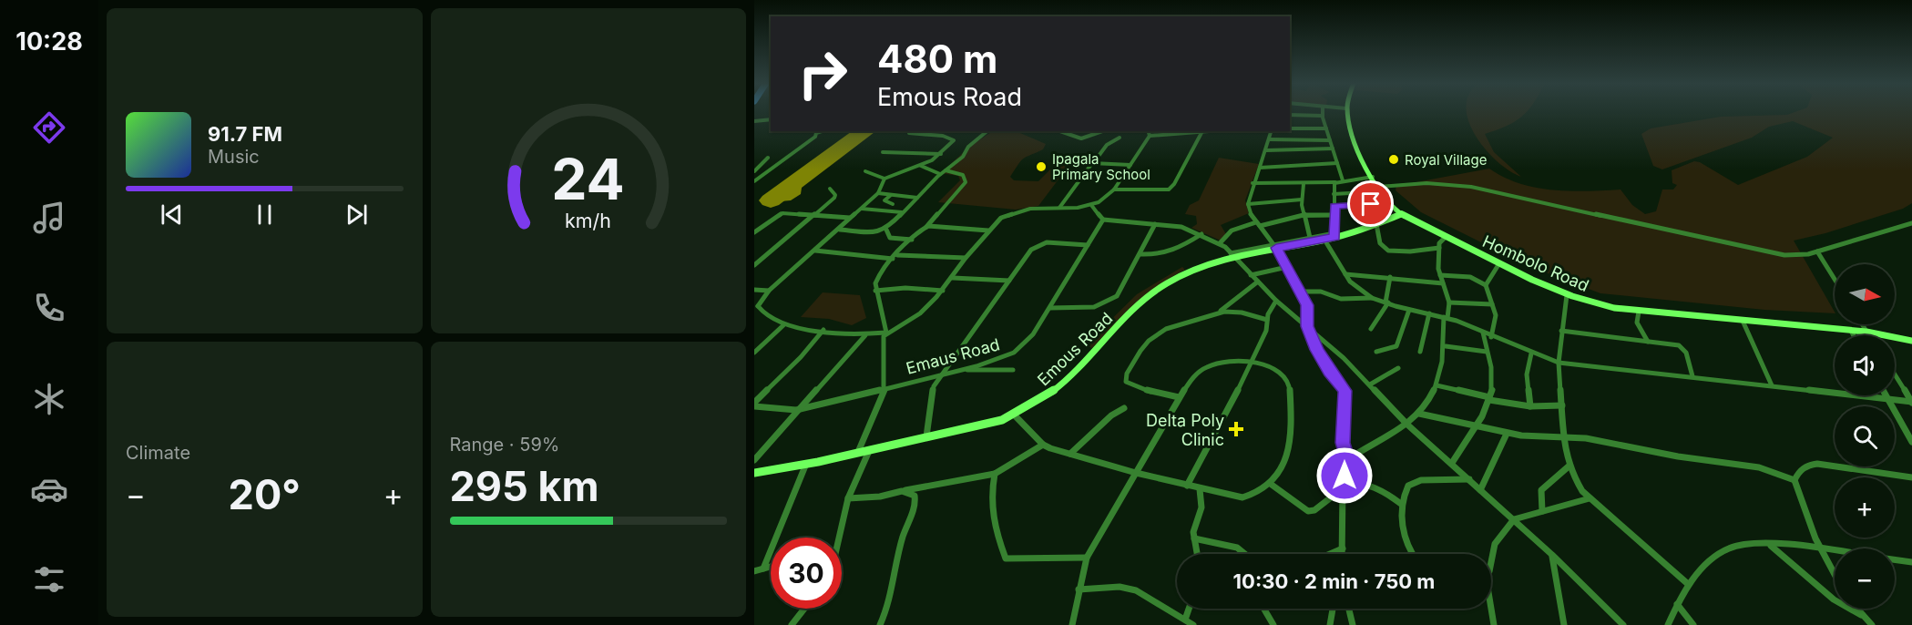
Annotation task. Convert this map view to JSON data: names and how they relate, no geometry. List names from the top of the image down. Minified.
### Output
{"streets":{"street":["Hombolo Road","Emous Road","Emaus Road"]},"crossings":[["Hombolo Road","Emous Road"]],"places":{"other":["Royal Village","Ipagala Primary School"],"health":["Delta Poly Clinic"]},"north":"right","page":{"tabs":"10:28","turn":["480 m","Emous Road"],"song":["91.7 FM","Music"],"map_buttons":["+","−"],"tile":["Climate",["Range · 59%","295 km"]],"heat":["−","20°","+"],"limit":"30","trip":"10:30 · 2 min · 750 m","gauge":["24","km/h"]}}
